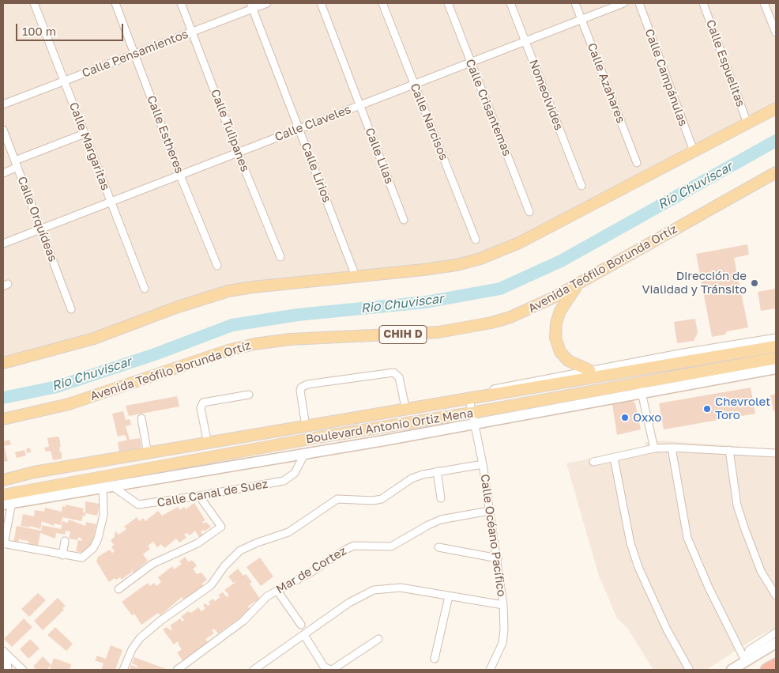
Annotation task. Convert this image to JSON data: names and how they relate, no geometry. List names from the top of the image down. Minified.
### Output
{"streets":{"main road":["Avenida Teófilo Borunda Ortíz","CHIH D","Boulevard Antonio Ortiz Mena"],"street":["Calle Pensamientos","Calle Espuelitas","Calle Campánulas","Calle Azahares","Nomeolvides","Calle Crisantemas","Calle Narcisos","Calle Claveles","Calle Tulipanes","Calle Estheres","Calle Margaritas","Calle Lilas","Calle Lirios","Calle Orquídeas","Calle Canal de Suez","Calle Océano Pacífico","Mar de Cortez"]},"crossings":[["Calle Pensamientos","Calle Tulipanes"],["Calle Pensamientos","Calle Estheres"],["Calle Pensamientos","Calle Margaritas"],["Calle Pensamientos","Calle Lirios"],["Calle Azahares","Calle Claveles"],["Nomeolvides","Calle Claveles"],["Calle Crisantemas","Calle Claveles"],["Calle Narcisos","Calle Claveles"],["Calle Claveles","Calle Tulipanes"],["Calle Claveles","Calle Estheres"],["Calle Claveles","Calle Margaritas"],["Calle Claveles","Calle Lilas"],["Calle Claveles","Calle Lirios"],["Calle Claveles","Calle Orquídeas"],["Boulevard Antonio Ortiz Mena","Calle Canal de Suez"],["Boulevard Antonio Ortiz Mena","Calle Océano Pacífico"],["Calle Océano Pacífico","Mar de Cortez"]],"water":["Rio Chuviscar"],"places":["Dirección de Vialidad y Tránsito","Chevrolet Toro","Oxxo"],"scale_bar":"100 m"}
